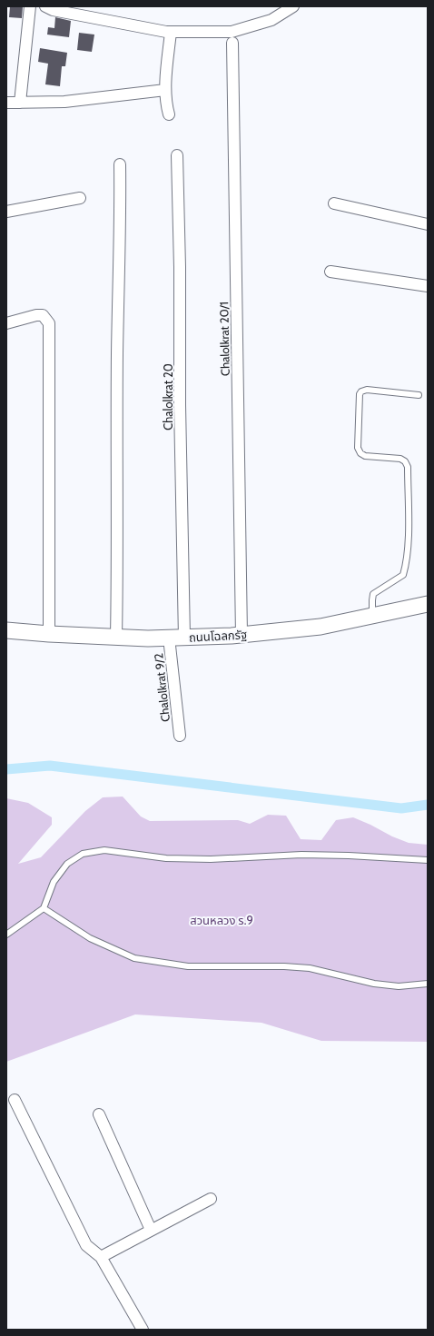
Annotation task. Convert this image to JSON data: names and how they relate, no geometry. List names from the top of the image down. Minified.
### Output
{"streets":{"street":["Chalolkrat 20/1","Chalolkrat 20","ถนนโฉลกรัฐ","Chalolkrat 9/2"]},"crossings":[["Chalolkrat 20/1","ถนนโฉลกรัฐ"],["Chalolkrat 20","ถนนโฉลกรัฐ"],["ถนนโฉลกรัฐ","Chalolkrat 9/2"]],"parks":["สวนหลวง ร.9"]}
